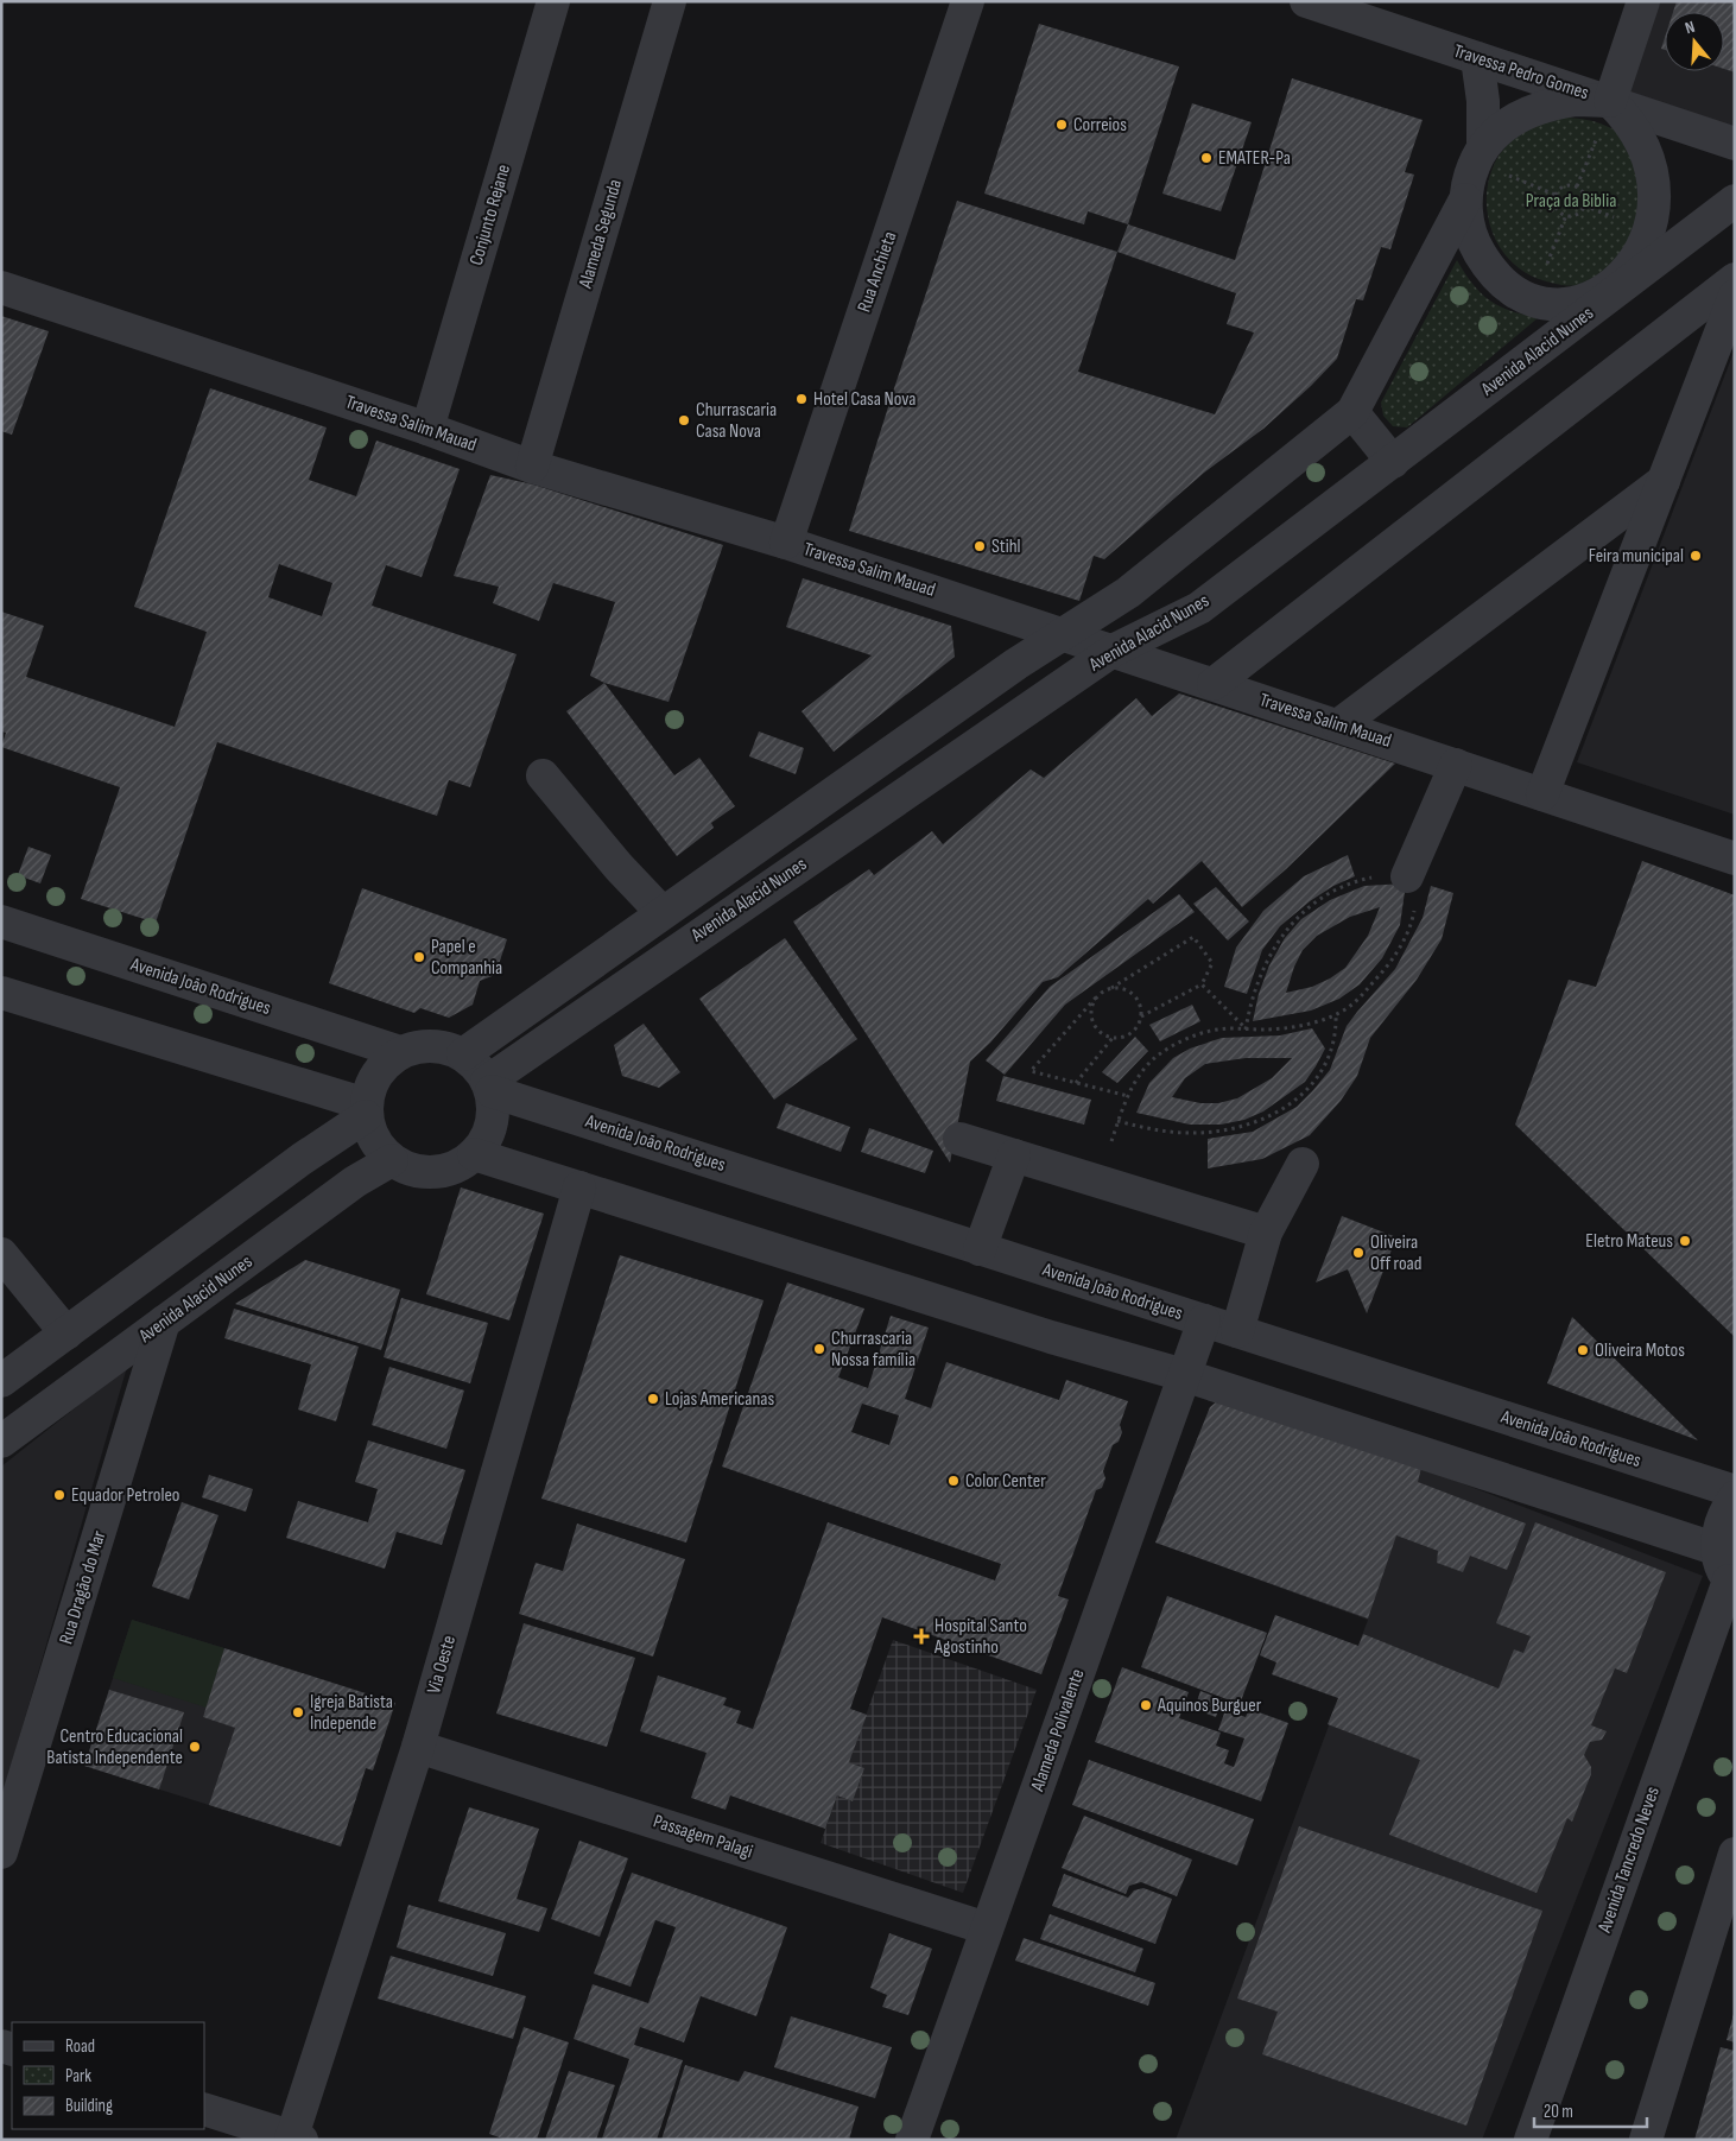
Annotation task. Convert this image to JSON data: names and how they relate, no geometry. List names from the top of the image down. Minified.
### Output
{"streets":{"street":["Travessa Pedro Gomes","Conjunto Rejane","Alameda Segunda","Rua Anchieta","Avenida Alacid Nunes","Travessa Salim Mauad","Avenida João Rodrigues","Rua Dragão do Mar","Via Oeste","Alameda Polivalente","Passagem Palagi","Avenida Tancredo Neves"]},"crossings":[["Conjunto Rejane","Travessa Salim Mauad"],["Alameda Segunda","Travessa Salim Mauad"],["Rua Anchieta","Travessa Salim Mauad"],["Avenida Alacid Nunes","Travessa Salim Mauad"],["Avenida Alacid Nunes","Avenida João Rodrigues"],["Avenida Alacid Nunes","Rua Dragão do Mar"],["Avenida João Rodrigues","Alameda Polivalente"],["Via Oeste","Passagem Palagi"],["Alameda Polivalente","Passagem Palagi"]],"parks":["Praça da Biblia"],"places":{"other":["Correios","EMATER-Pa","Hotel Casa Nova","Churrascaria Casa Nova","Stihl","Feira municipal","Papel e Companhia","Eletro Mateus","Oliveira Off road","Churrascaria Nossa família","Oliveira Motos","Lojas Americanas","Color Center","Equador Petroleo","Aquinos Burguer","Igreja Batista Independe","Centro Educacional Batista Independente"],"health":["Hospital Santo Agostinho"]},"legend":["Road","Park","Building"],"scale_bar":"20 m","north":"top"}
